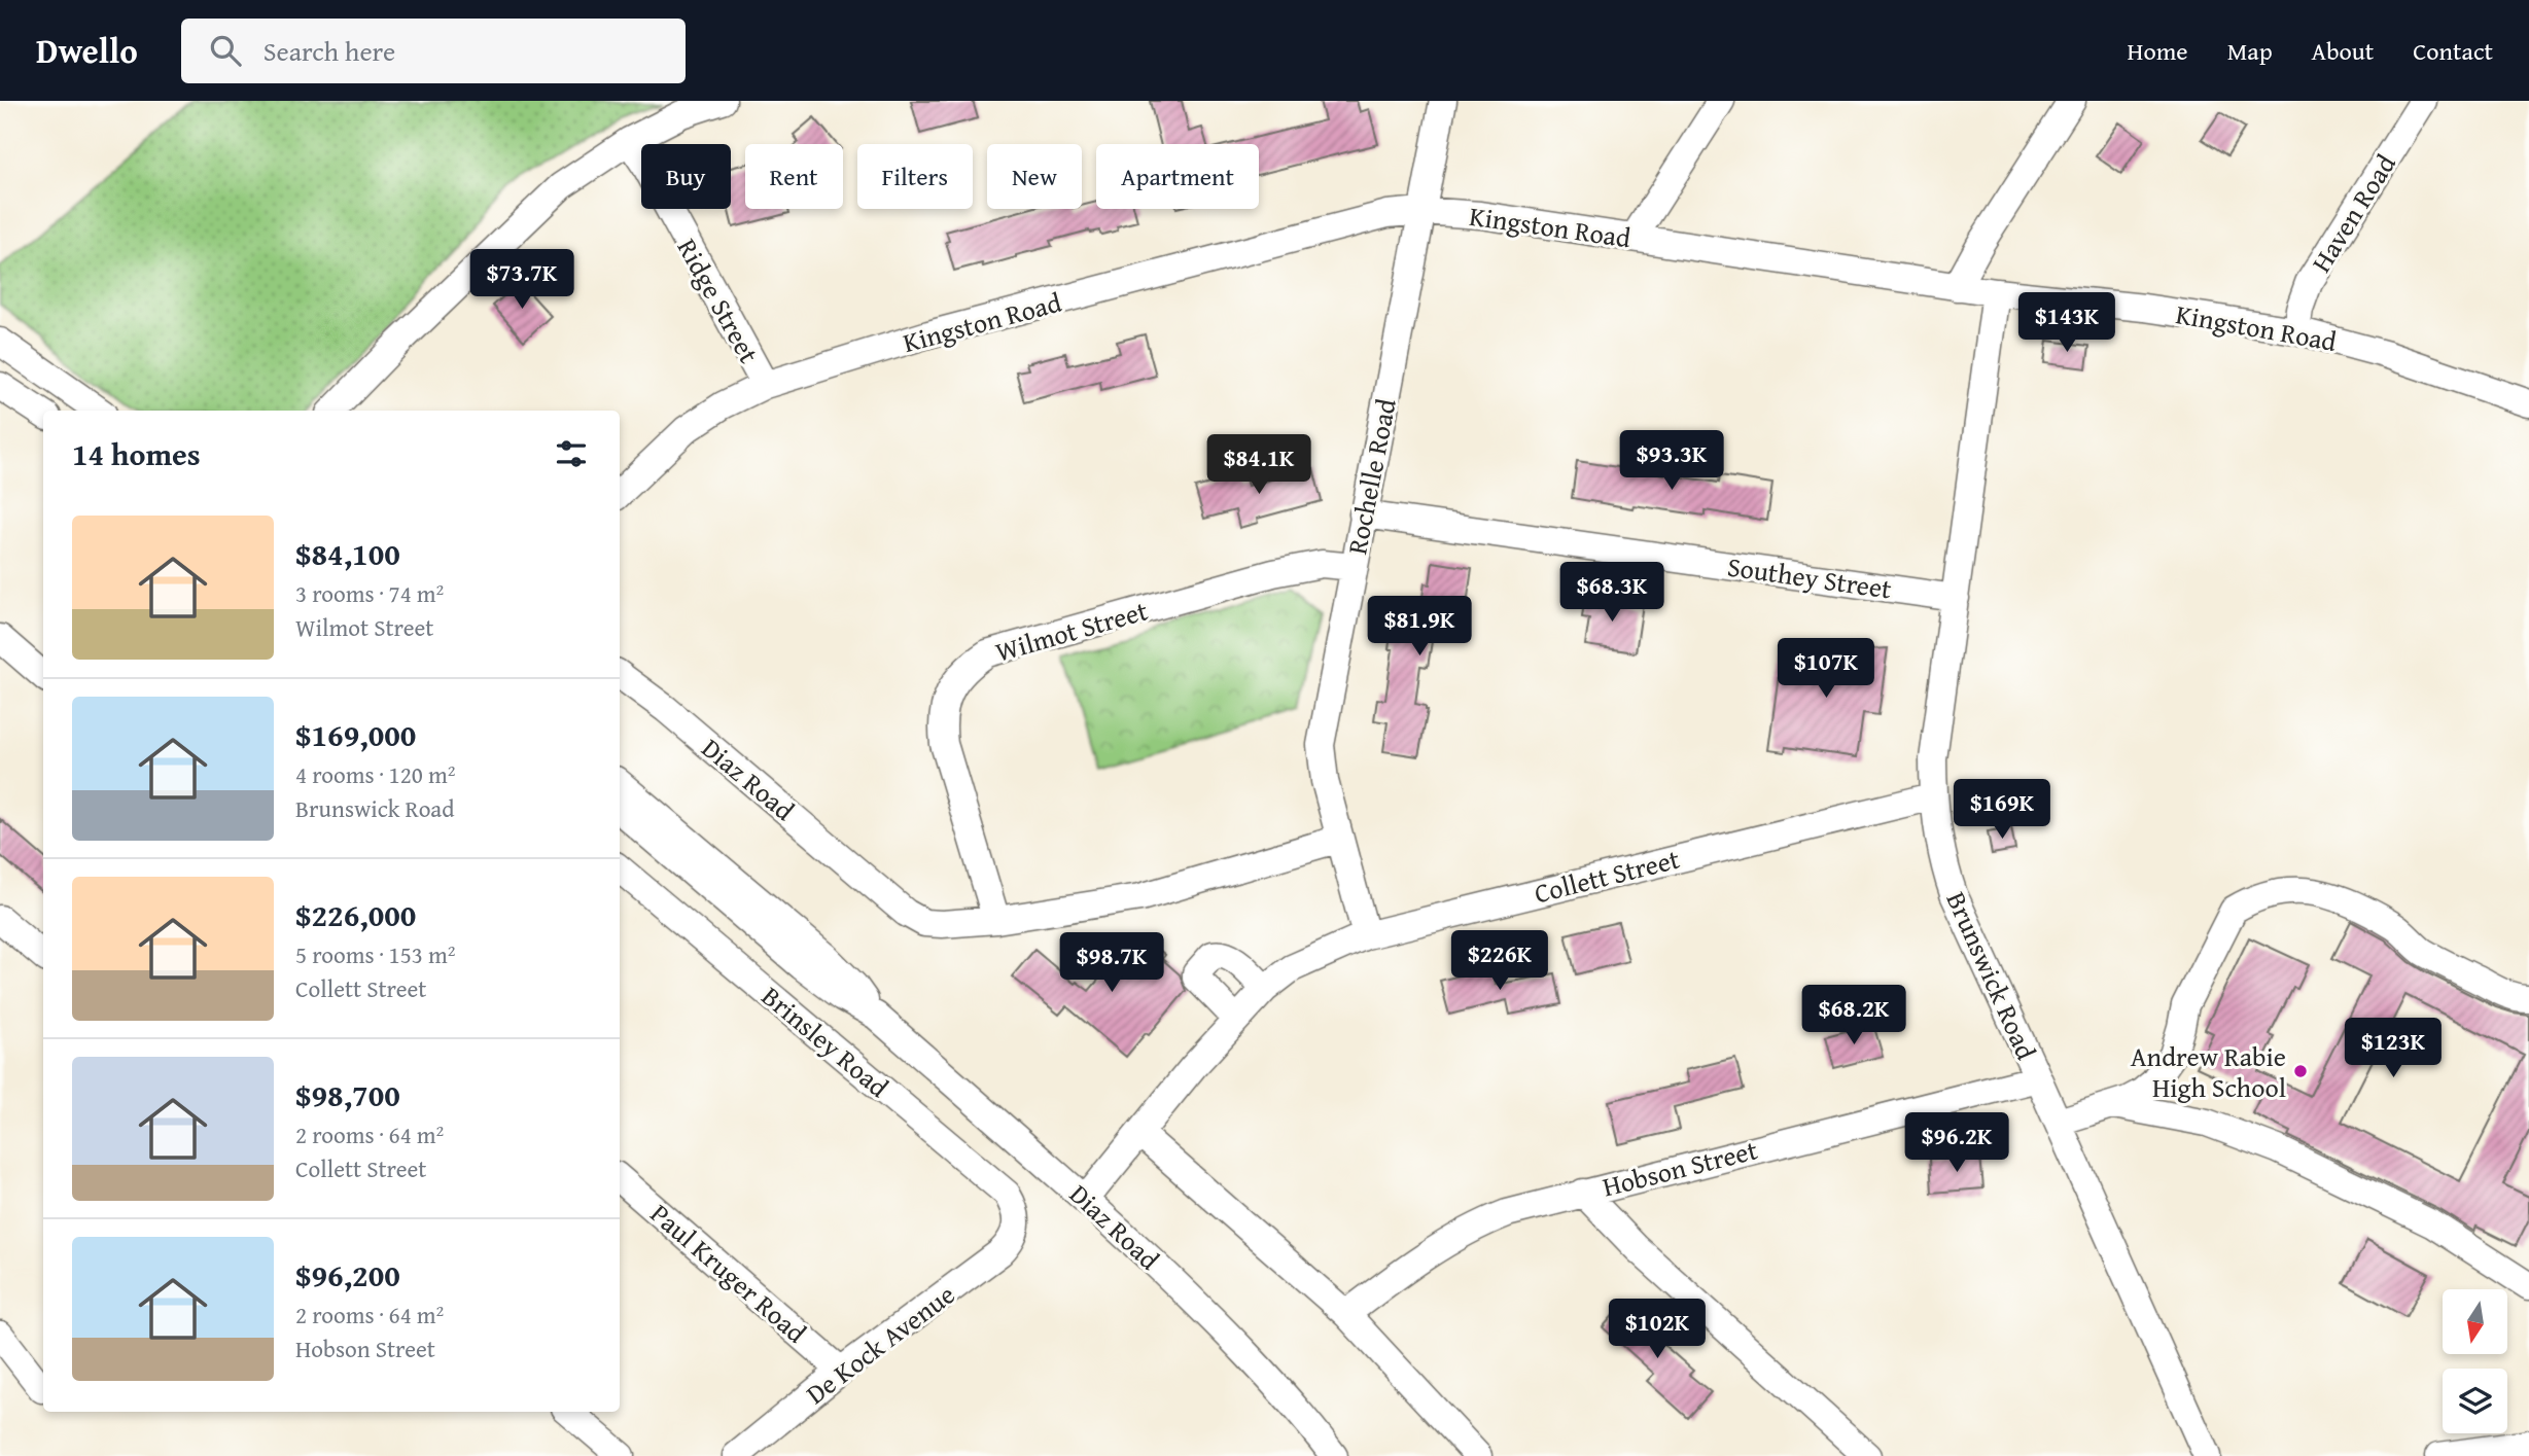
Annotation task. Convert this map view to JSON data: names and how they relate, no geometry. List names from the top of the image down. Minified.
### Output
{"streets":{"street":["Haven Road","Kingston Road","Ridge Street","Rochelle Road","Southey Street","Wilmot Street","Diaz Road","Collett Street","Brunswick Road","Brinsley Road","Hobson Street","Paul Kruger Road","De Kock Avenue"]},"crossings":[["Haven Road","Kingston Road"],["Kingston Road","Ridge Street"],["Kingston Road","Rochelle Road"],["Kingston Road","Brunswick Road"],["Rochelle Road","Southey Street"],["Rochelle Road","Wilmot Street"],["Rochelle Road","Collett Street"],["Southey Street","Brunswick Road"],["Wilmot Street","Diaz Road"],["Diaz Road","Collett Street"],["Collett Street","Brunswick Road"],["Brunswick Road","Hobson Street"],["Brinsley Road","De Kock Avenue"],["Paul Kruger Road","De Kock Avenue"]],"places":["Andrew Rabie High School"],"north":"bottom","page":{"header":"Dwello","search":"Search here","nav":["Home","Map","About","Contact"],"chip":["Buy","Rent","Filters","New","Apartment"],"price":["$73.7K","$143K","$93.3K","$84.1K","$68.3K","$81.9K","$107K","$169K","$226K","$98.7K","$68.2K","$123K","$96.2K","$102K"],"heading":"14 homes","list":[{"name":"$84,100","note":"3 rooms · 74 m² · Wilmot Street"},{"name":"$169,000","note":"4 rooms · 120 m² · Brunswick Road"},{"name":"$226,000","note":"5 rooms · 153 m² · Collett Street"},{"name":"$98,700","note":"2 rooms · 64 m² · Collett Street"},{"name":"$96,200","note":"2 rooms · 64 m² · Hobson Street"}]}}
